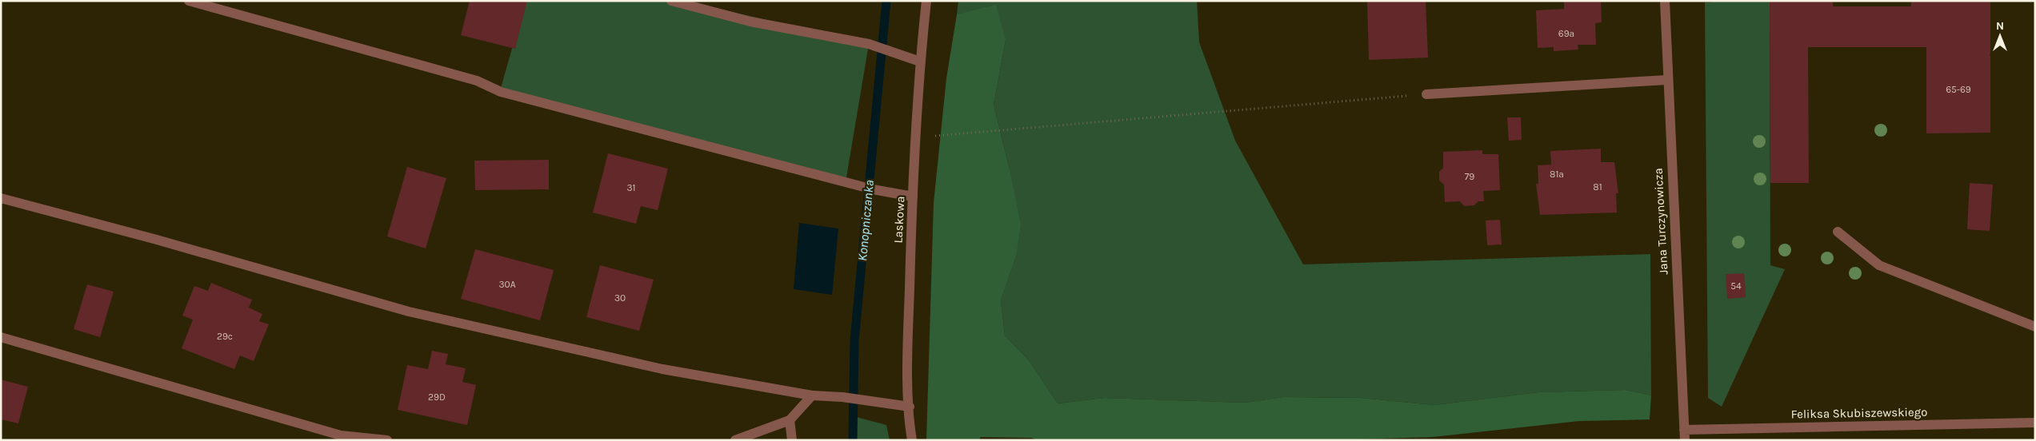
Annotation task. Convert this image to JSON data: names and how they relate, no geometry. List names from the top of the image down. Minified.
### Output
{"streets":{"street":["Laskowa","Jana Turczynowicza","Feliksa Skubiszewskiego"]},"crossings":[["Jana Turczynowicza","Feliksa Skubiszewskiego"]],"water":["Konopniczanka"],"house_numbers":["69a","65-69","81a","79","81","31","30A","54","30","29c","29D"],"north":"top"}
